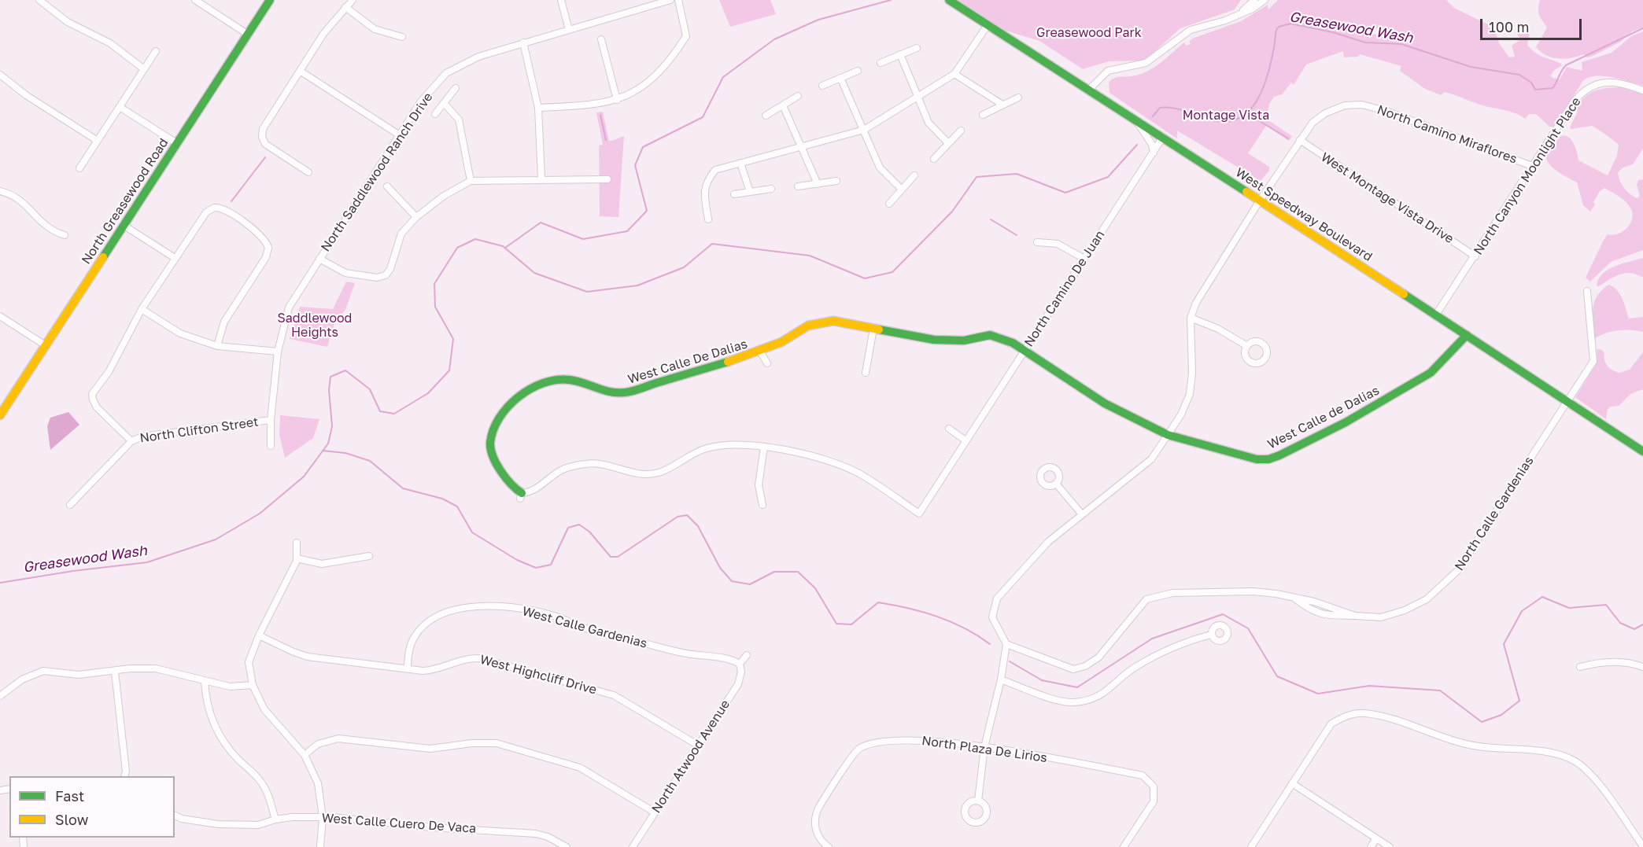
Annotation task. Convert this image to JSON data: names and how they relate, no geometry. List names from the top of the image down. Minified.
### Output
{"streets":{"street":["North Camino Miraflores","North Saddlewood Ranch Drive","North Canyon Moonlight Place","West Montage Vista Drive","North Greasewood Road","West Speedway Boulevard","North Camino De Juan","West Calle De Dalias","West Calle de Dalias","North Clifton Street","North Calle Gardenias","West Calle Gardenias","West Highcliff Drive","North Plaza De Lirios","North Atwood Avenue","West Calle Cuero De Vaca"]},"crossings":[["North Camino Miraflores","North Canyon Moonlight Place"],["North Camino Miraflores","West Montage Vista Drive"],["North Camino Miraflores","West Speedway Boulevard"],["North Camino Miraflores","West Calle de Dalias"],["North Saddlewood Ranch Drive","North Clifton Street"],["North Canyon Moonlight Place","West Montage Vista Drive"],["North Canyon Moonlight Place","West Speedway Boulevard"],["West Speedway Boulevard","North Camino De Juan"],["West Speedway Boulevard","West Calle de Dalias"],["West Speedway Boulevard","North Calle Gardenias"],["North Camino De Juan","West Calle De Dalias"],["North Camino De Juan","West Calle de Dalias"],["West Calle De Dalias","West Calle de Dalias"],["West Calle Gardenias","West Highcliff Drive"],["West Calle Gardenias","North Atwood Avenue"],["West Highcliff Drive","North Atwood Avenue"]],"water":["Greasewood Wash"],"parks":["Greasewood Park","Montage Vista","Saddlewood Heights"],"legend":["Fast","Slow"],"scale_bar":"100 m"}
